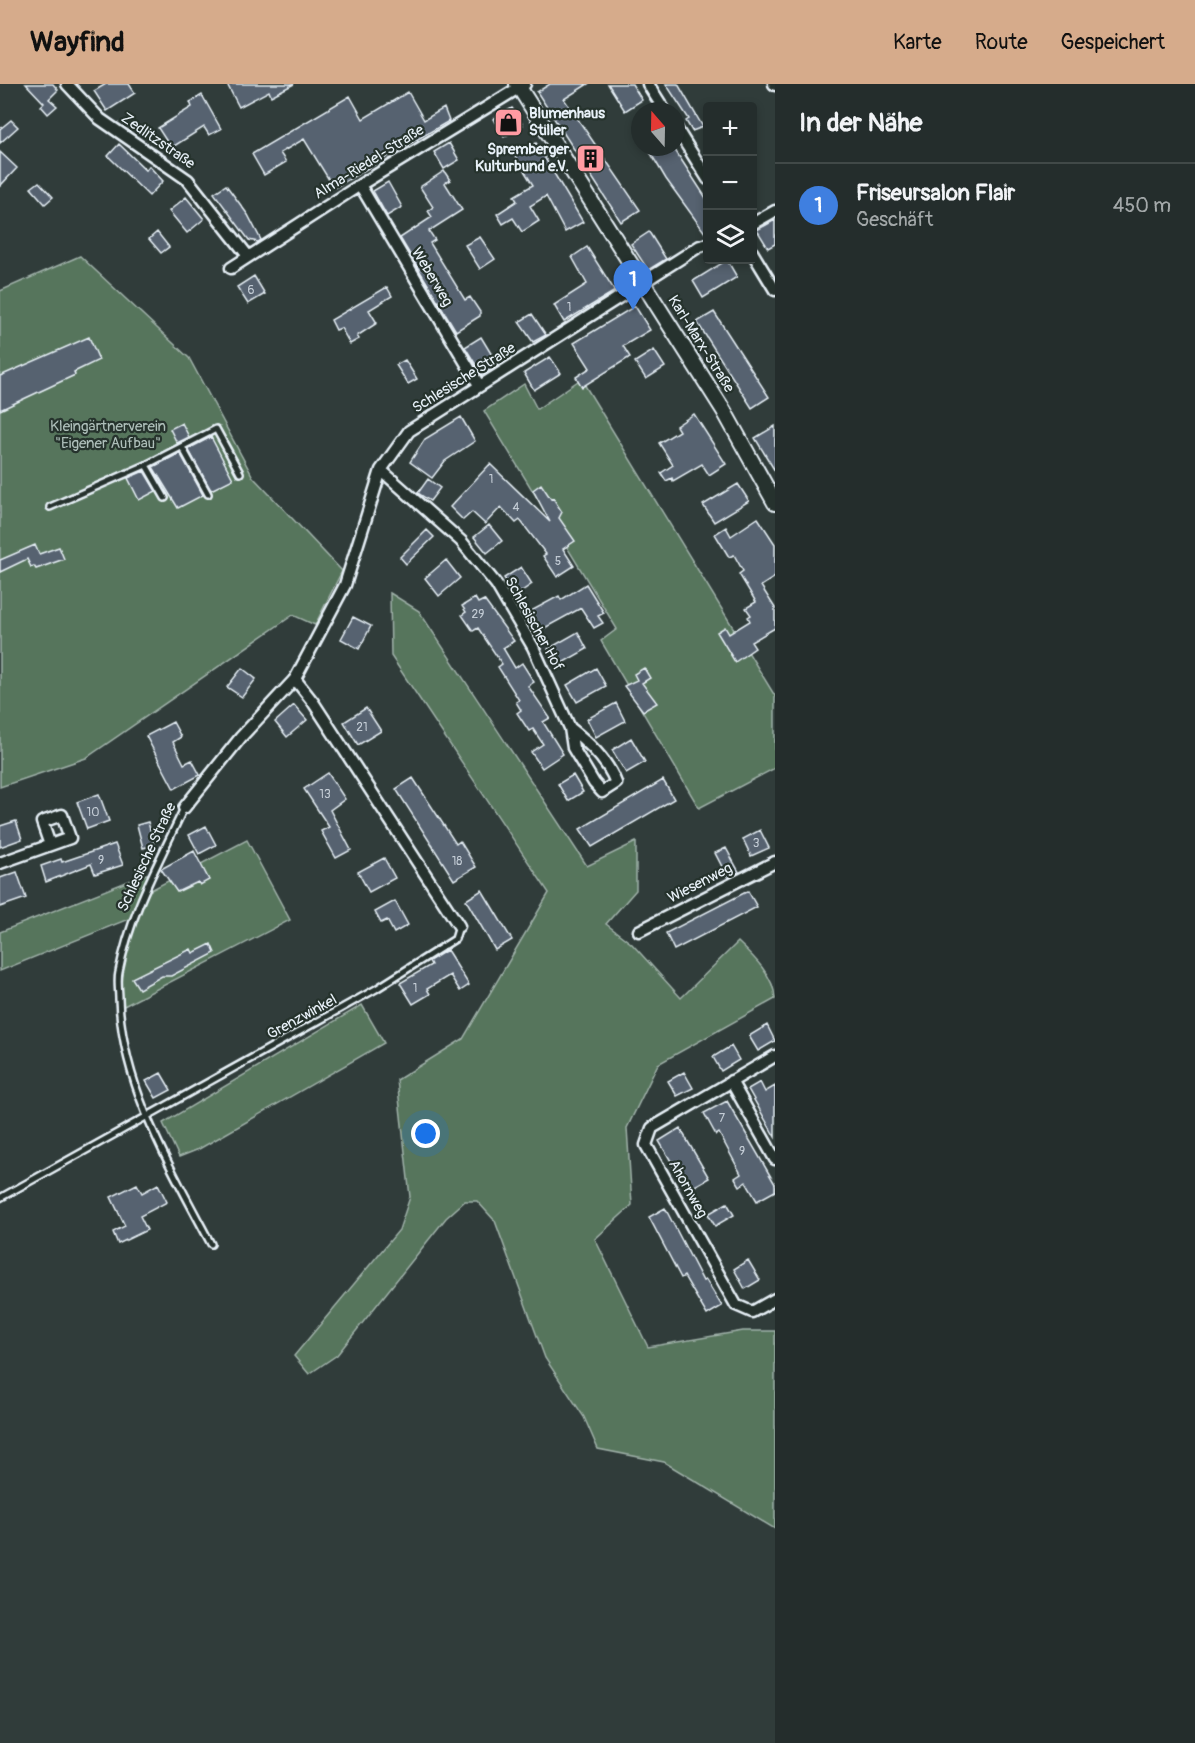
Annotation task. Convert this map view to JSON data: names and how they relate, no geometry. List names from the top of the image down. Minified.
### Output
{"streets":{"main road":["Karl-Marx-Straße"],"street":["Zedlitzstraße","Alma-Riedel-Straße","Weberweg","Schlesische Straße","Schlesischer Hof","Wiesenweg","Ahornweg"],"lane":["Grenzwinkel"]},"crossings":[["Zedlitzstraße","Alma-Riedel-Straße"],["Alma-Riedel-Straße","Weberweg"],["Alma-Riedel-Straße","Karl-Marx-Straße"],["Weberweg","Schlesische Straße"],["Karl-Marx-Straße","Schlesische Straße"],["Schlesische Straße","Schlesischer Hof"],["Schlesische Straße","Grenzwinkel"]],"parks":["Kleingärtnerverein \"Eigener Aufbau\""],"places":{"shop":["Blumenhaus Stiller"],"building":["Spremberger Kulturbund e.V."]},"house_numbers":["6","1","1","4","5","29","21","13","10","3","9","18","1","7","9"],"north":"top","page":{"header":"Wayfind","nav":["Karte","Route","Gespeichert"],"heading":"In der Nähe","map_buttons":["+","−"],"list":[{"mark":"1","name":"Friseursalon Flair","note":"Geschäft","value":"450 m"}],"pins":"1"}}
